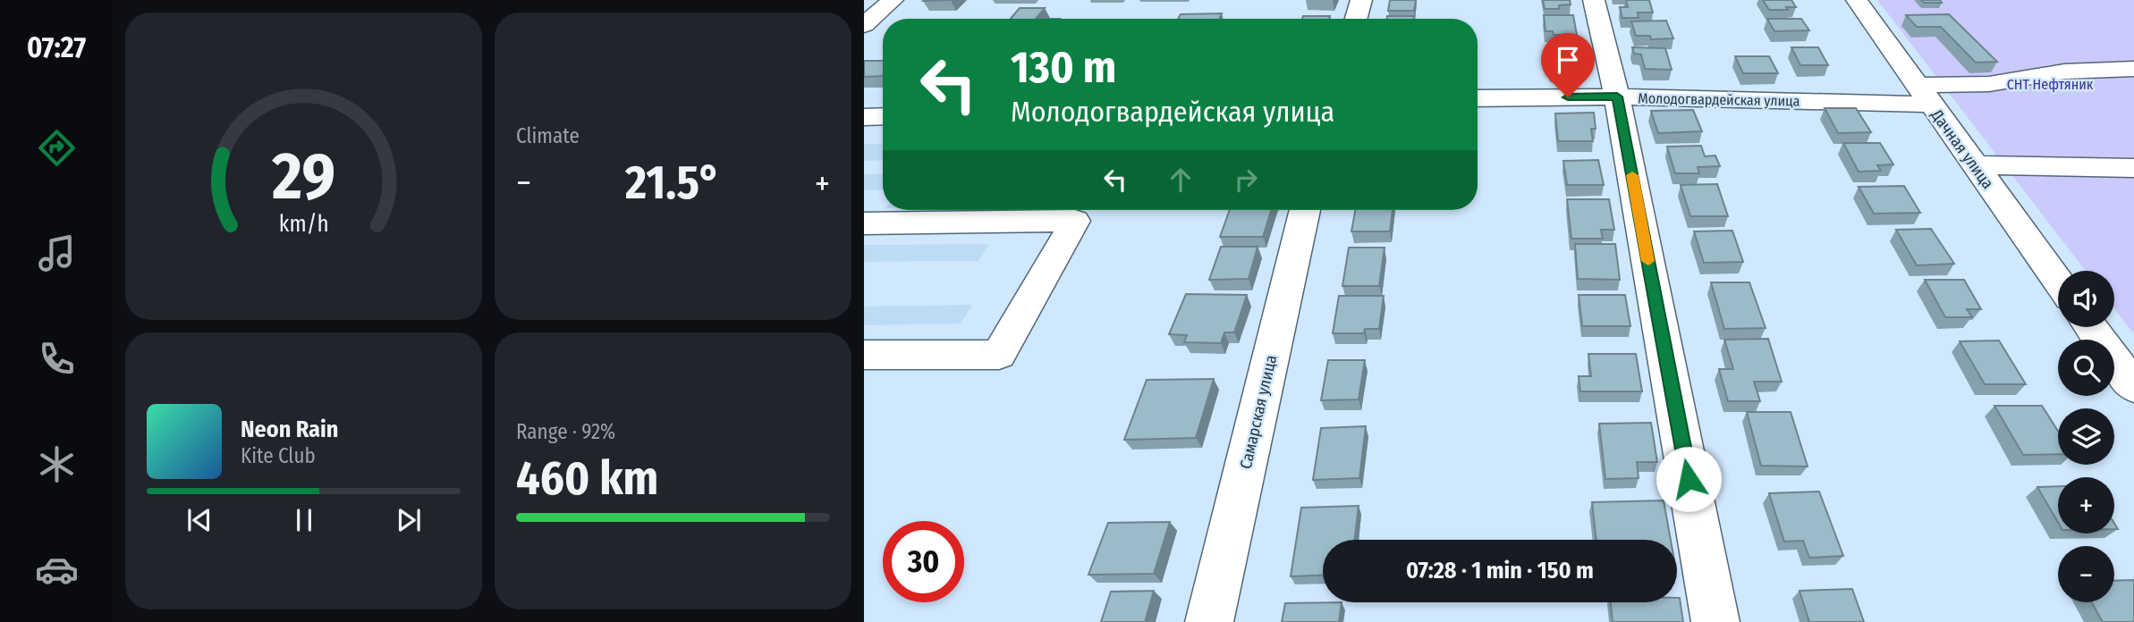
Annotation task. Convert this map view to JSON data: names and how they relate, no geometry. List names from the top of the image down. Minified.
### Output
{"streets":{"street":["Молодогвардейская улица","Дачная улица","Самарская улица"]},"crossings":[["Молодогвардейская улица","Дачная улица"]],"parks":["СНТ Нефтяник"],"page":{"tabs":"07:27","tile":["Climate",["Range · 92%","460 km"]],"turn":["130 m","Молодогвардейская улица"],"heat":["−","21.5°","+"],"map_buttons":["+","−"],"song":["Neon Rain","Kite Club"],"limit":"30","trip":"07:28 · 1 min · 150 m","gauge":["29","km/h"]}}
